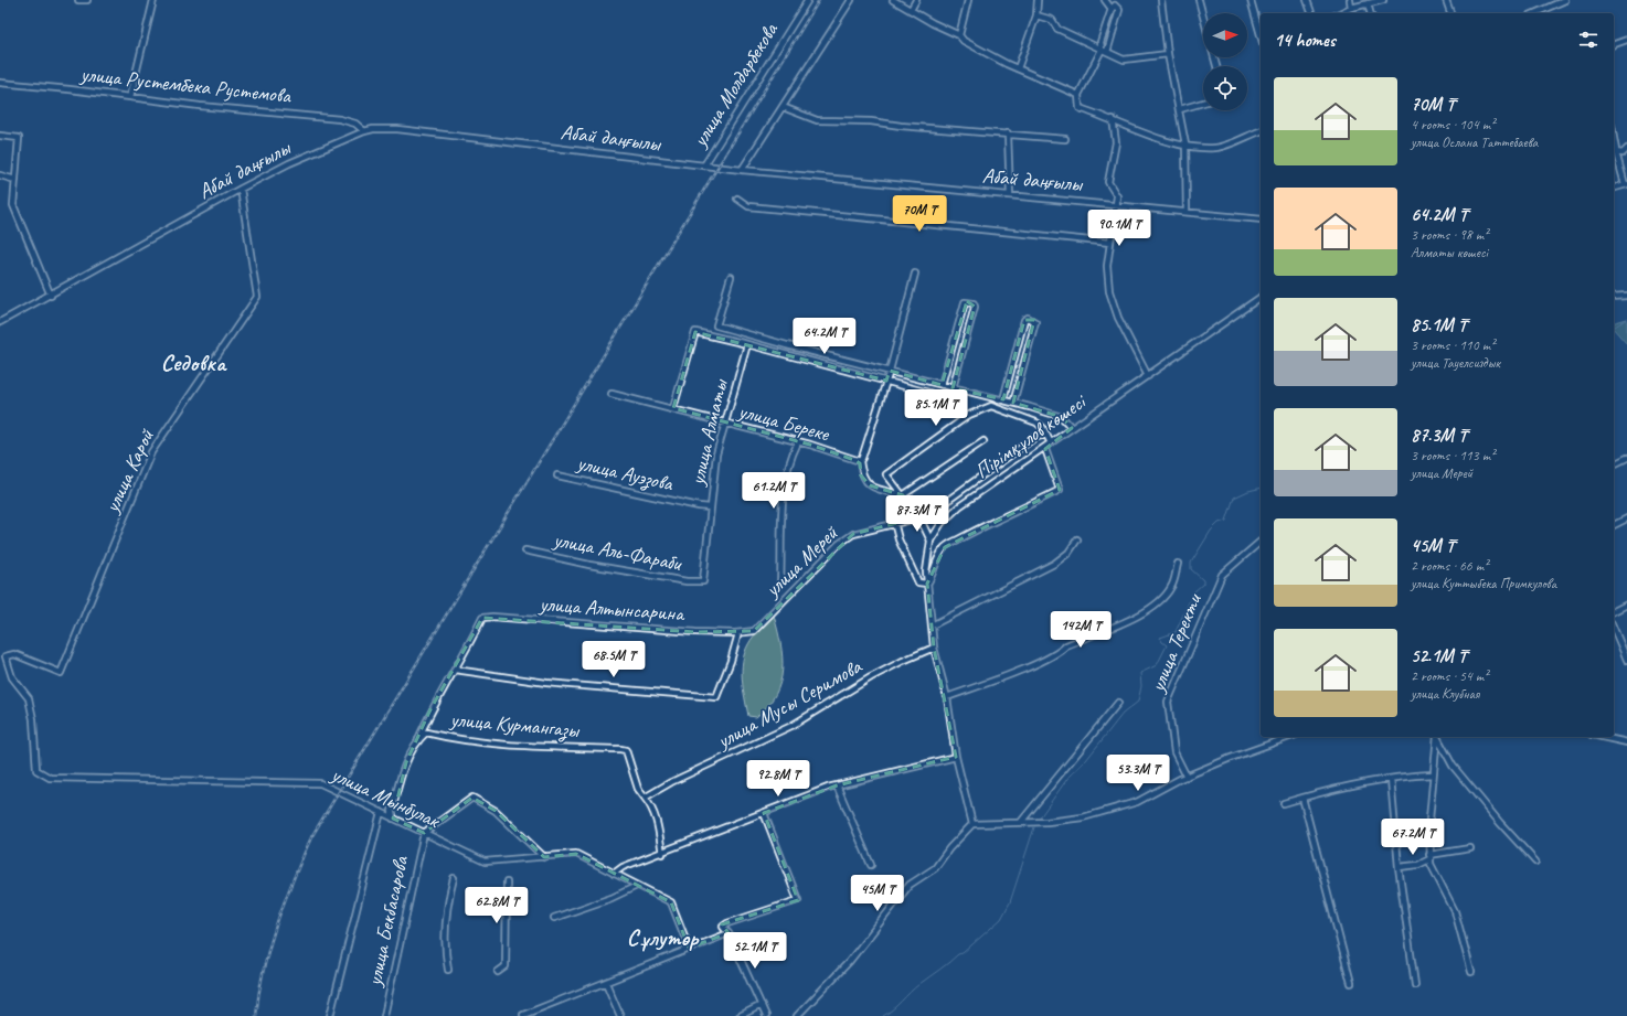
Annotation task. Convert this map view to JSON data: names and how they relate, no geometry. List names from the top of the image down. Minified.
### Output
{"streets":{"street":["улица Рустембека Рустемова","улица Молдарбекова","Абай даңғылы","улица Береке","улица Алматы","Пірімқұлов көшесі","улица Карой","улица Ауэзова","улица Аль-Фараби","улица Мерей","улица Алтынсарина","улица Теректи","улица Мусы Серимова","улица Курмангазы","улица Мынбулак","улица Бекбасарова"]},"crossings":[["улица Рустембека Рустемова","Абай даңғылы"],["улица Молдарбекова","Абай даңғылы"],["Абай даңғылы","улица Карой"],["улица Береке","улица Алматы"],["улица Алматы","улица Ауэзова"],["улица Алматы","улица Аль-Фараби"],["Пірімқұлов көшесі","улица Мусы Серимова"],["улица Карой","улица Мынбулак"],["улица Мерей","улица Алтынсарина"],["улица Мусы Серимова","улица Курмангазы"],["улица Курмангазы","улица Мынбулак"],["улица Мынбулак","улица Бекбасарова"]],"districts":["Седовка","Сұлутөр"],"north":"right","page":{"heading":"14 homes","list":[{"name":"70M ₸","note":"4 rooms · 104 m² · улица Ослана Таттебаева"},{"name":"64.2M ₸","note":"3 rooms · 98 m² · Алматы көшесі"},{"name":"85.1M ₸","note":"3 rooms · 110 m² · улица Тауелсиздык"},{"name":"87.3M ₸","note":"3 rooms · 113 m² · улица Мерей"},{"name":"45M ₸","note":"2 rooms · 66 m² · улица Куттыбека Примкулова"},{"name":"52.1M ₸","note":"2 rooms · 54 m² · улица Клубная"}],"price":["70M ₸","90.1M ₸","64.2M ₸","85.1M ₸","61.2M ₸","87.3M ₸","142M ₸","68.5M ₸","53.3M ₸","92.8M ₸","67.2M ₸","45M ₸","62.8M ₸","52.1M ₸"]}}
